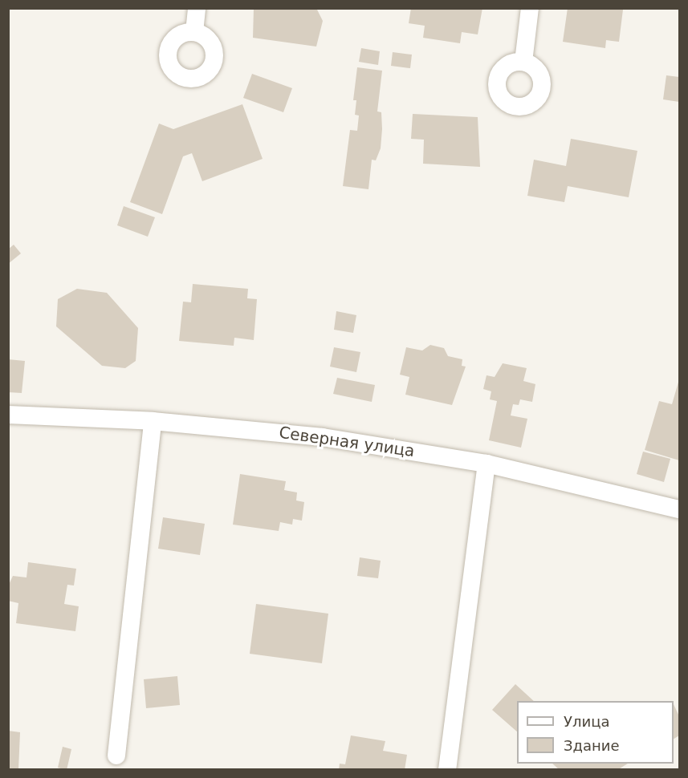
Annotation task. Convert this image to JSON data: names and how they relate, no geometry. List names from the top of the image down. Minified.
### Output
{"streets":{"street":["Северная улица"]},"legend":["Улица","Здание"]}
